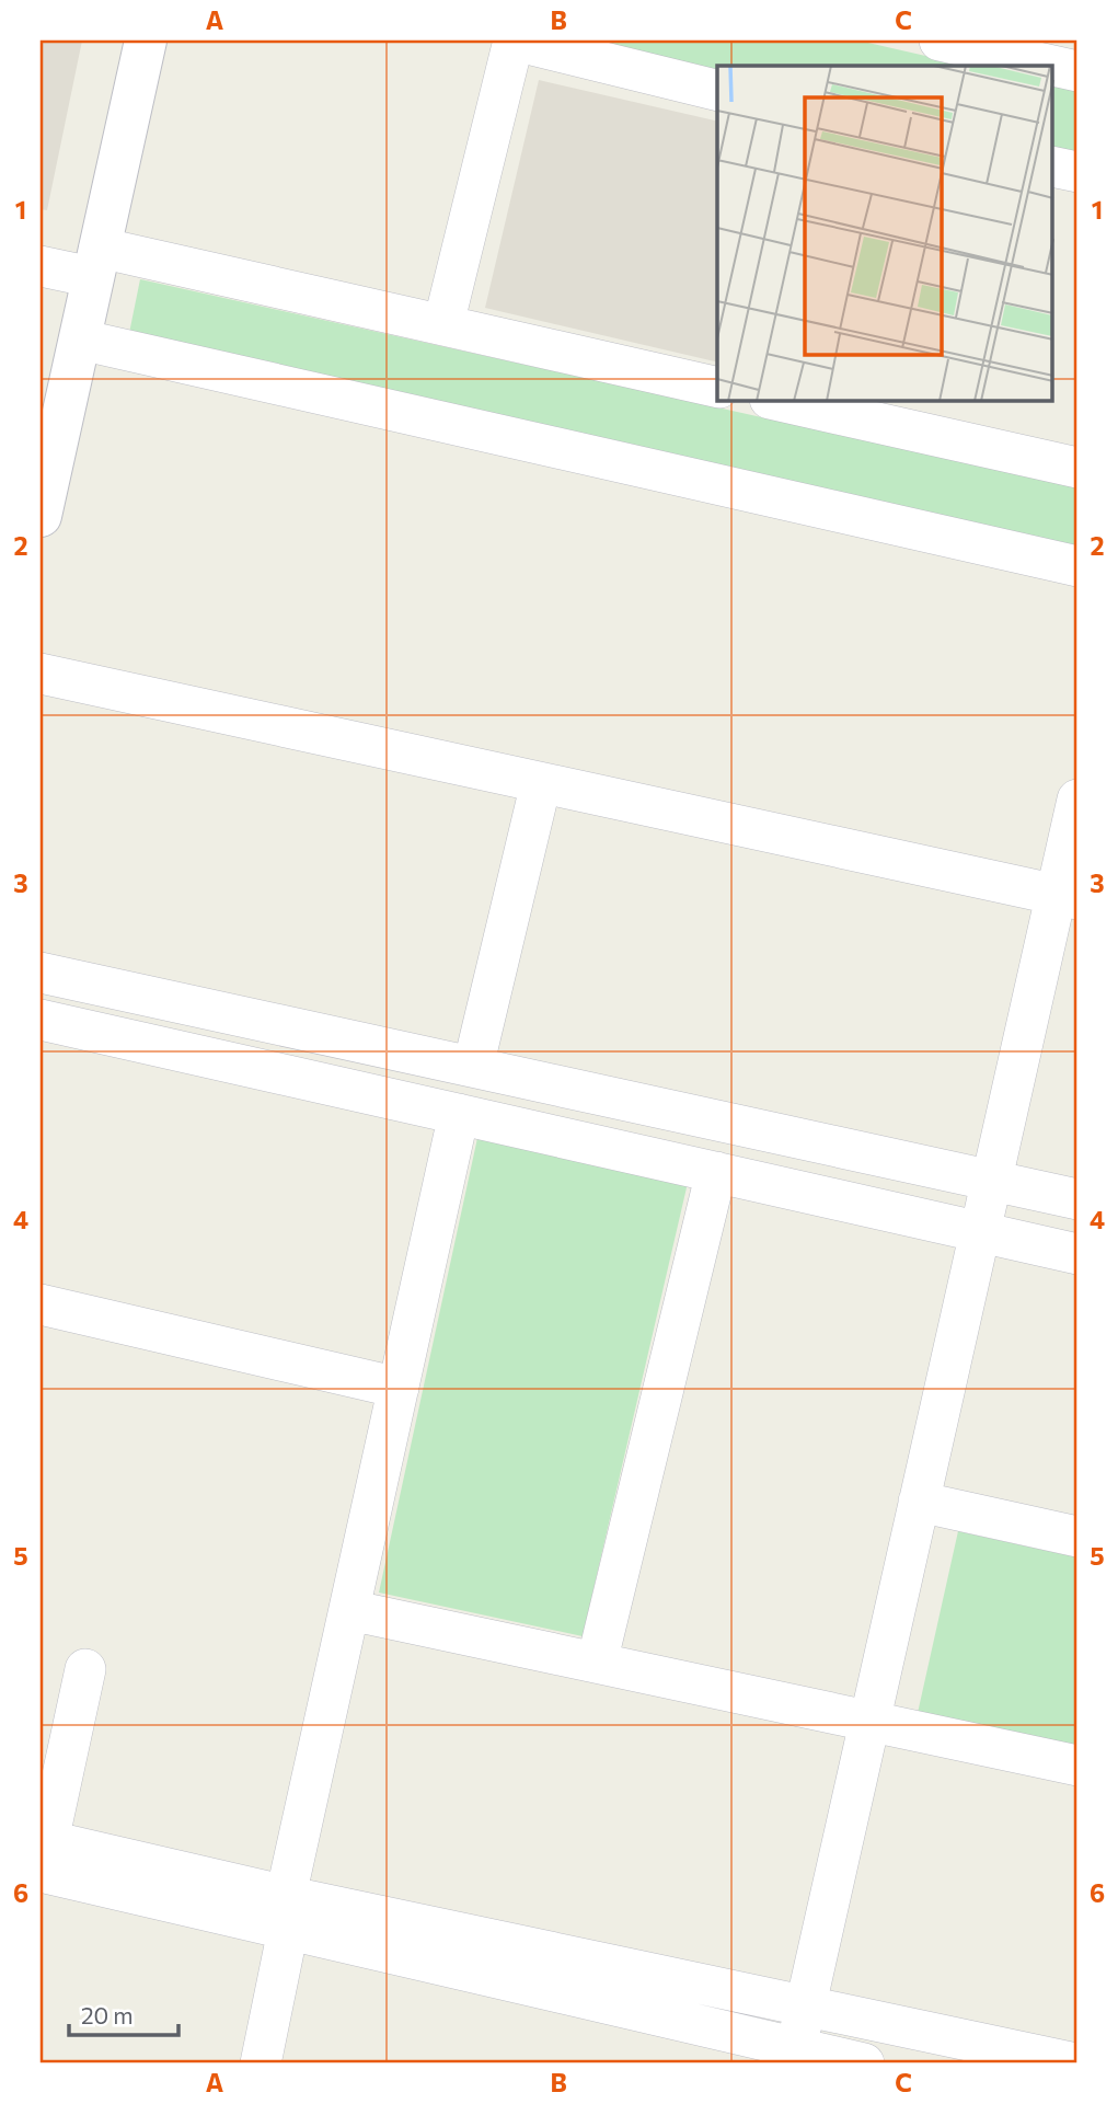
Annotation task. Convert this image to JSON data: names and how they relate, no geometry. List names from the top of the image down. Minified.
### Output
{"scale_bar":"20 m","grid":{"columns":["A","B","C"],"rows":["1","2","3","4","5","6"]}}
